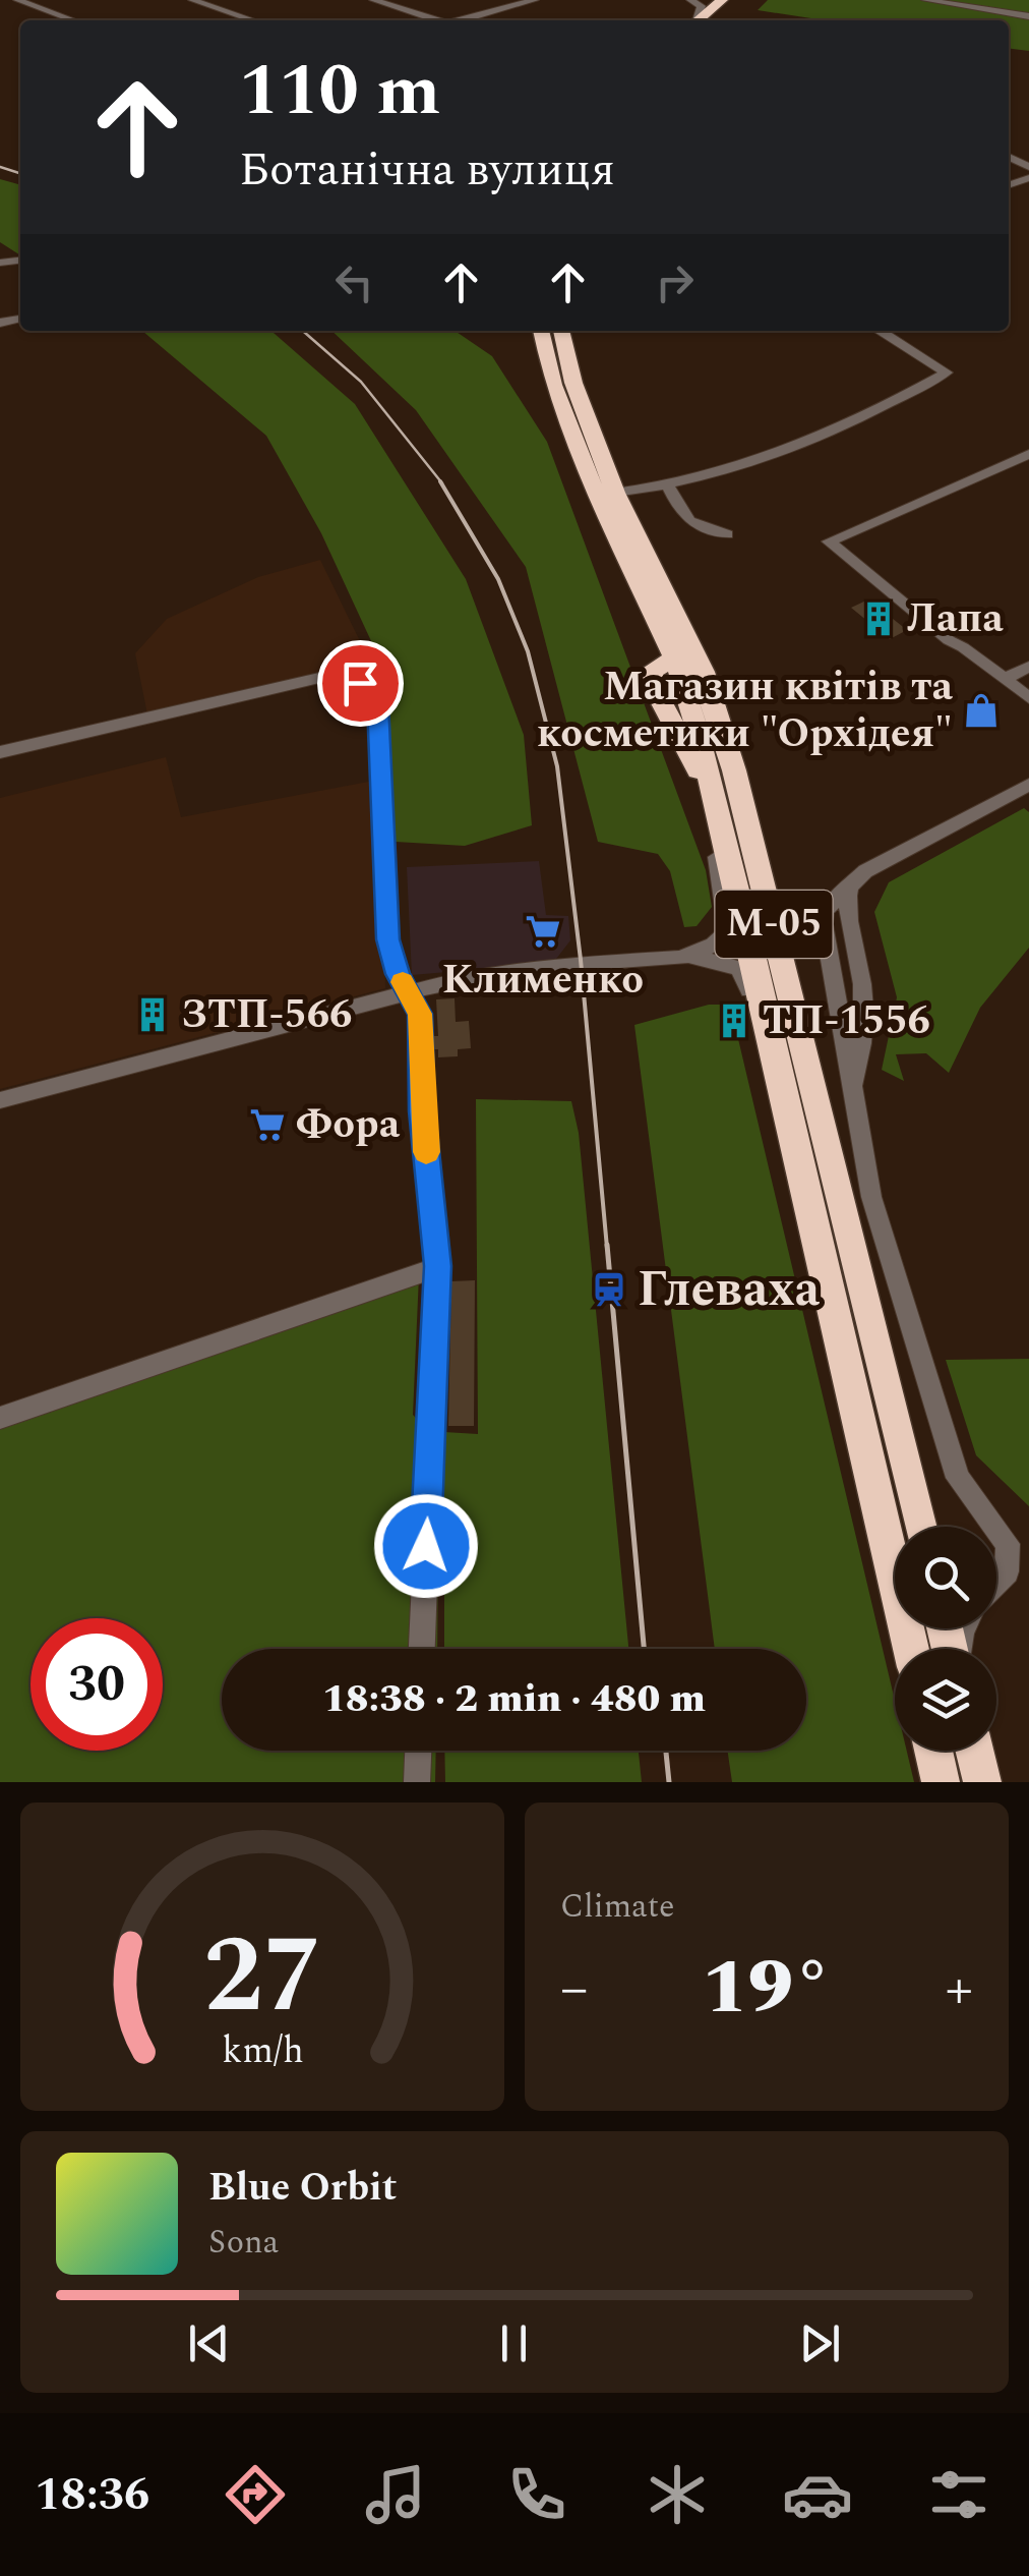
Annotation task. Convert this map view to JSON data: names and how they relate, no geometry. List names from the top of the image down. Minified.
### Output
{"streets":{"highway":["М-05"]},"places":{"building":["Лапа","ЗТП-566","ТП-1556"],"shop":["Магазин квітів та косметики \"Орхідея\""],"supermarket":["Клименко","Фора"],"station":["Глеваха"]},"page":{"turn":["110 m","Ботанічна вулиця"],"limit":"30","trip":"18:38 · 2 min · 480 m","tile":"Climate","heat":["−","19°","+"],"song":["Blue Orbit","Sona"],"tabs":"18:36","gauge":["27","km/h"]}}
